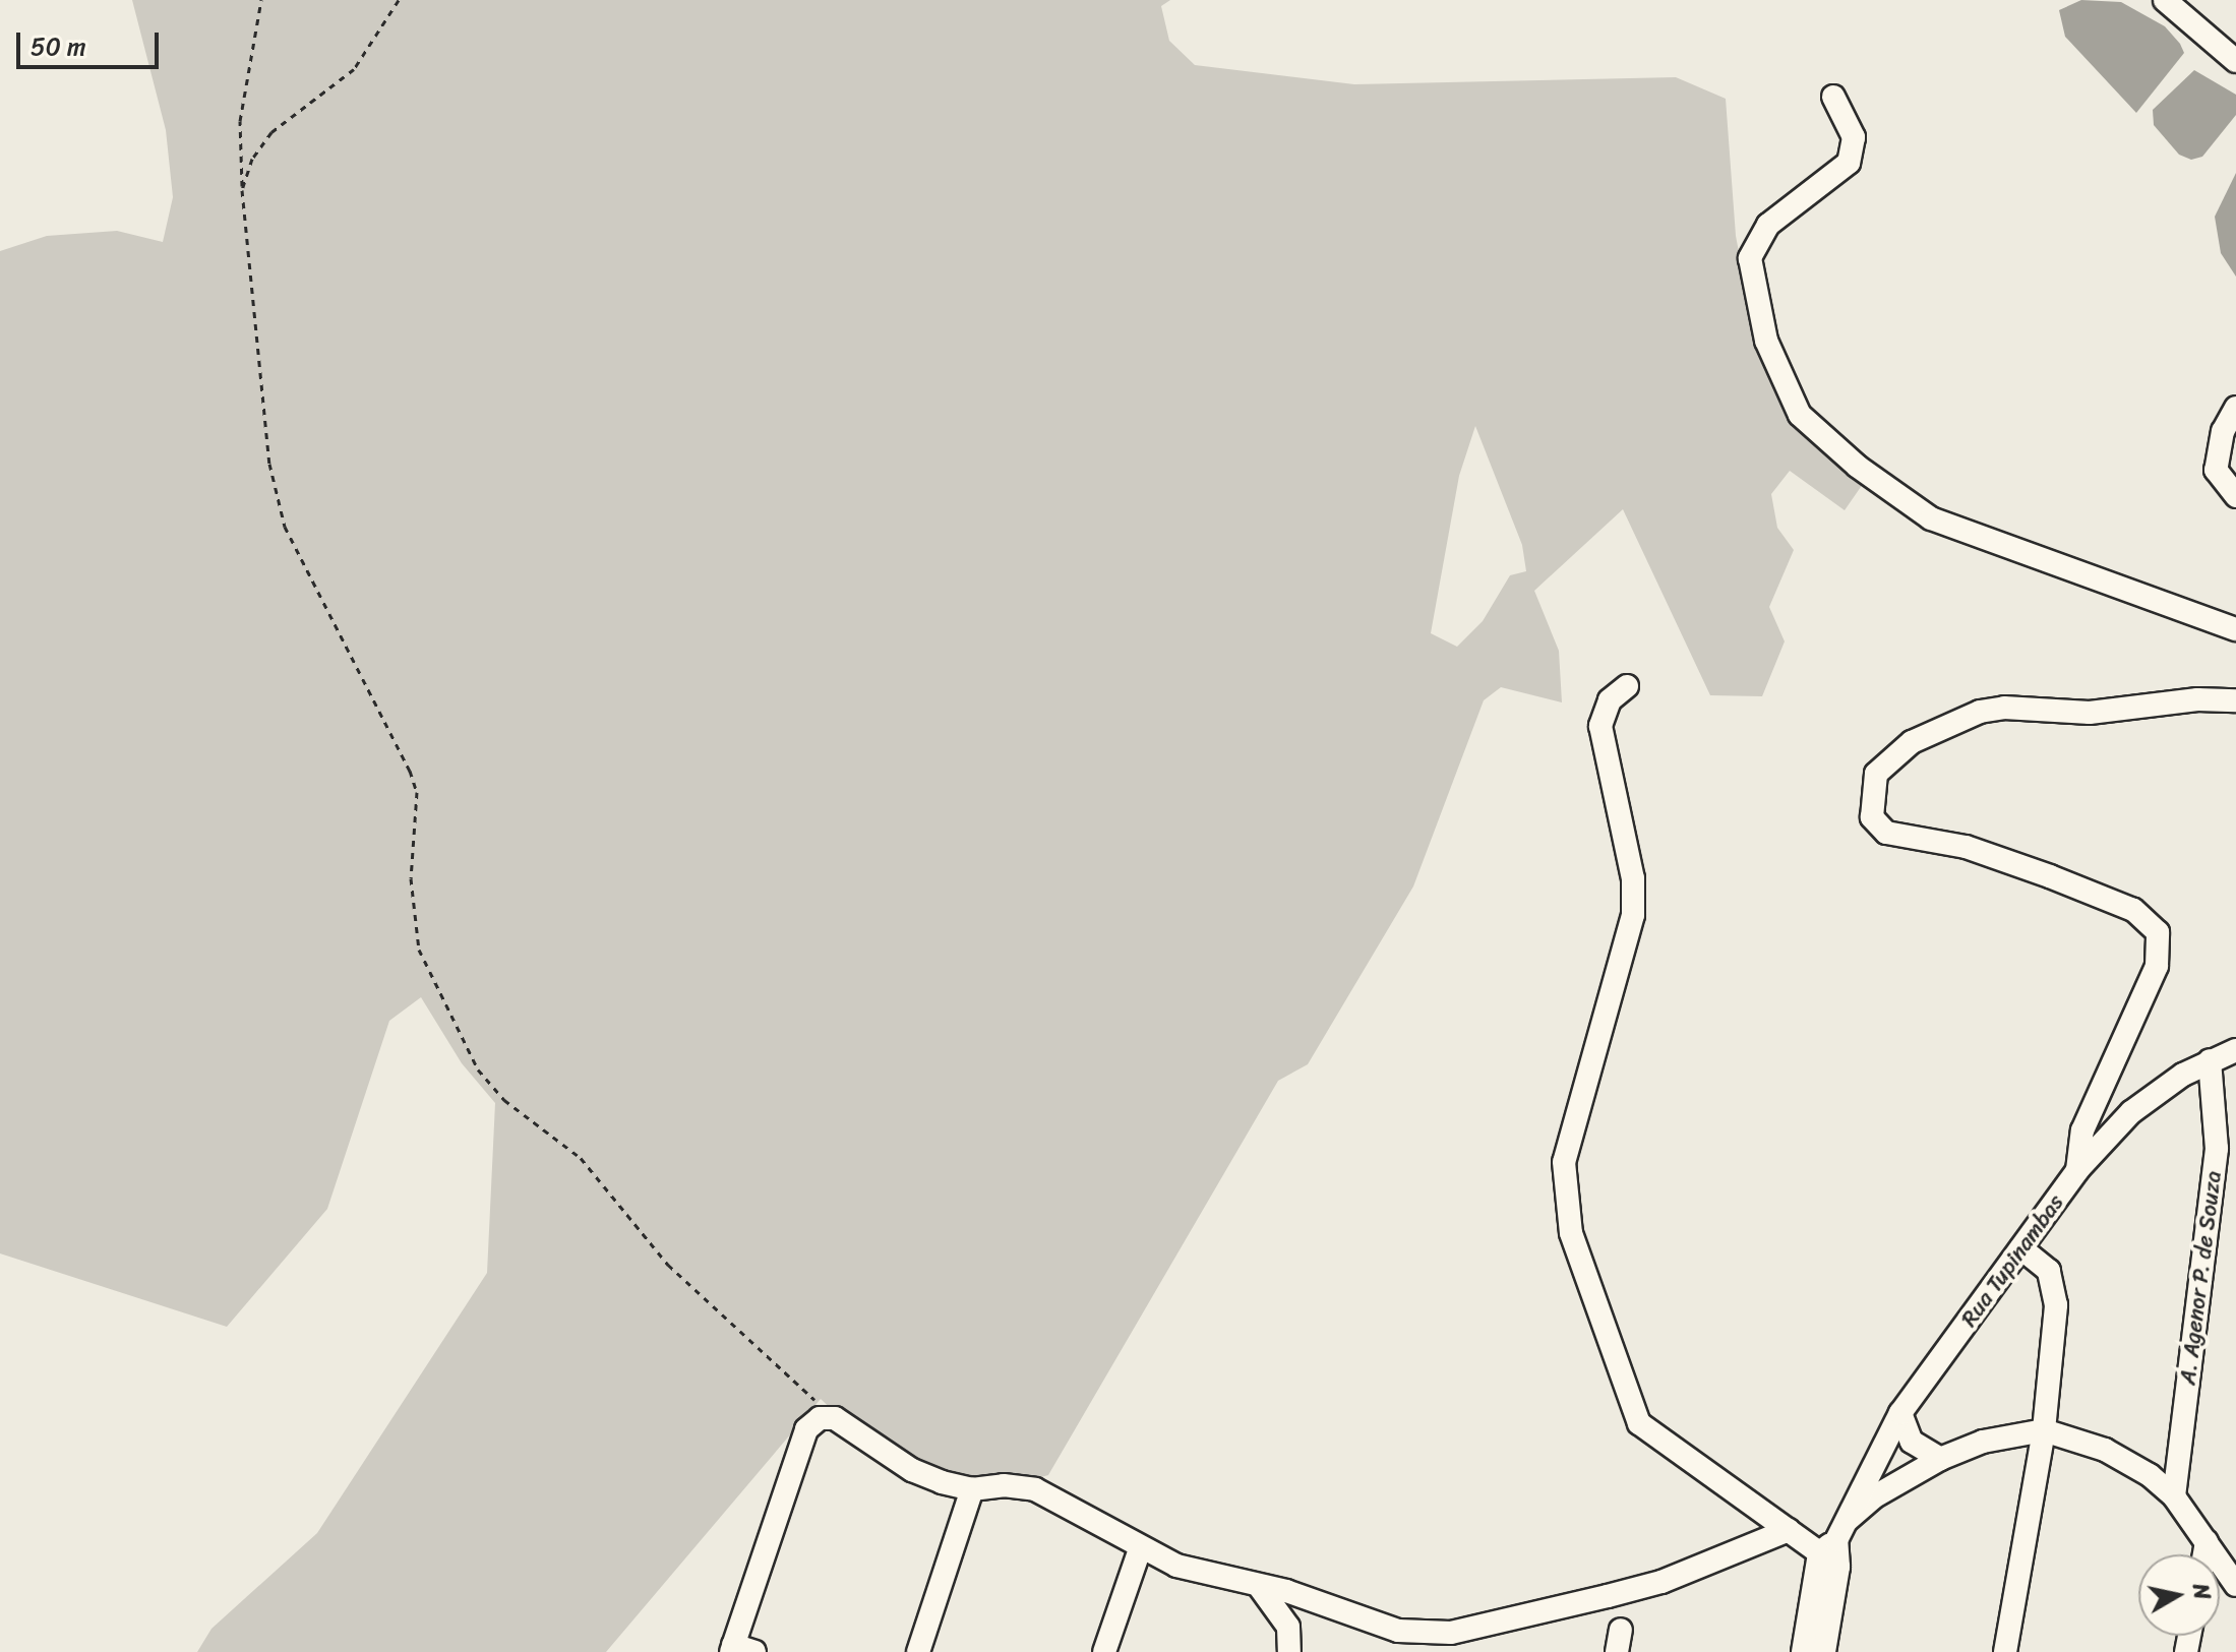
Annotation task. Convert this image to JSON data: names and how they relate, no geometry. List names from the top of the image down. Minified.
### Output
{"streets":{"street":["Rua Tupinambas","A. Agenor P. de Souza"]},"crossings":[["Rua Tupinambas","A. Agenor P. de Souza"]],"scale_bar":"50 m","north":"right"}
